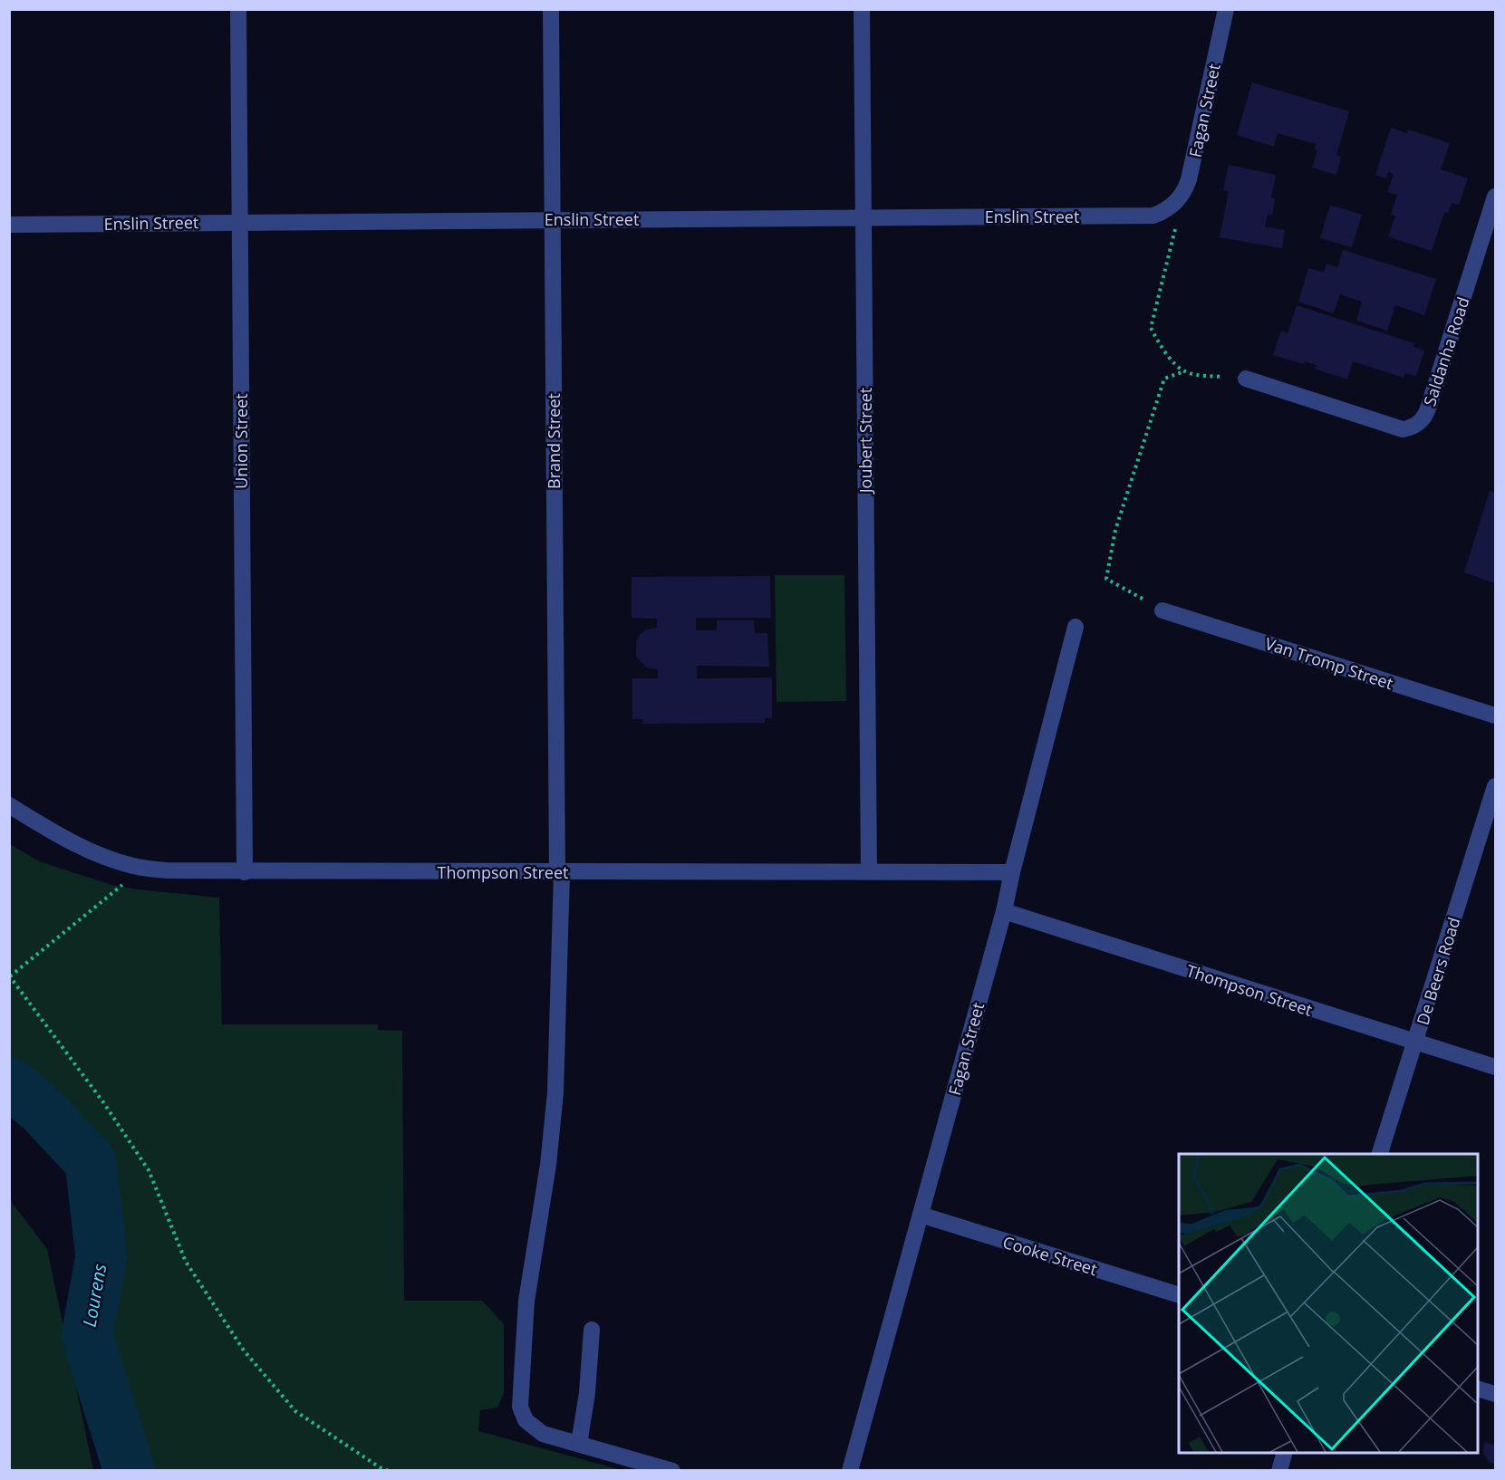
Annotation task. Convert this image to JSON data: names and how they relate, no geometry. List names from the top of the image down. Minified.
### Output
{"streets":{"street":["Fagan Street","Enslin Street","Saldanha Road","Joubert Street","Union Street","Brand Street","Van Tromp Street","Thompson Street","De Beers Road","Cooke Street"]},"crossings":[["Fagan Street","Enslin Street"],["Fagan Street","Thompson Street"],["Fagan Street","Cooke Street"],["Enslin Street","Joubert Street"],["Enslin Street","Union Street"],["Enslin Street","Brand Street"],["Joubert Street","Thompson Street"],["Union Street","Thompson Street"],["Brand Street","Thompson Street"],["Thompson Street","De Beers Road"]],"water":["Lourens"]}
